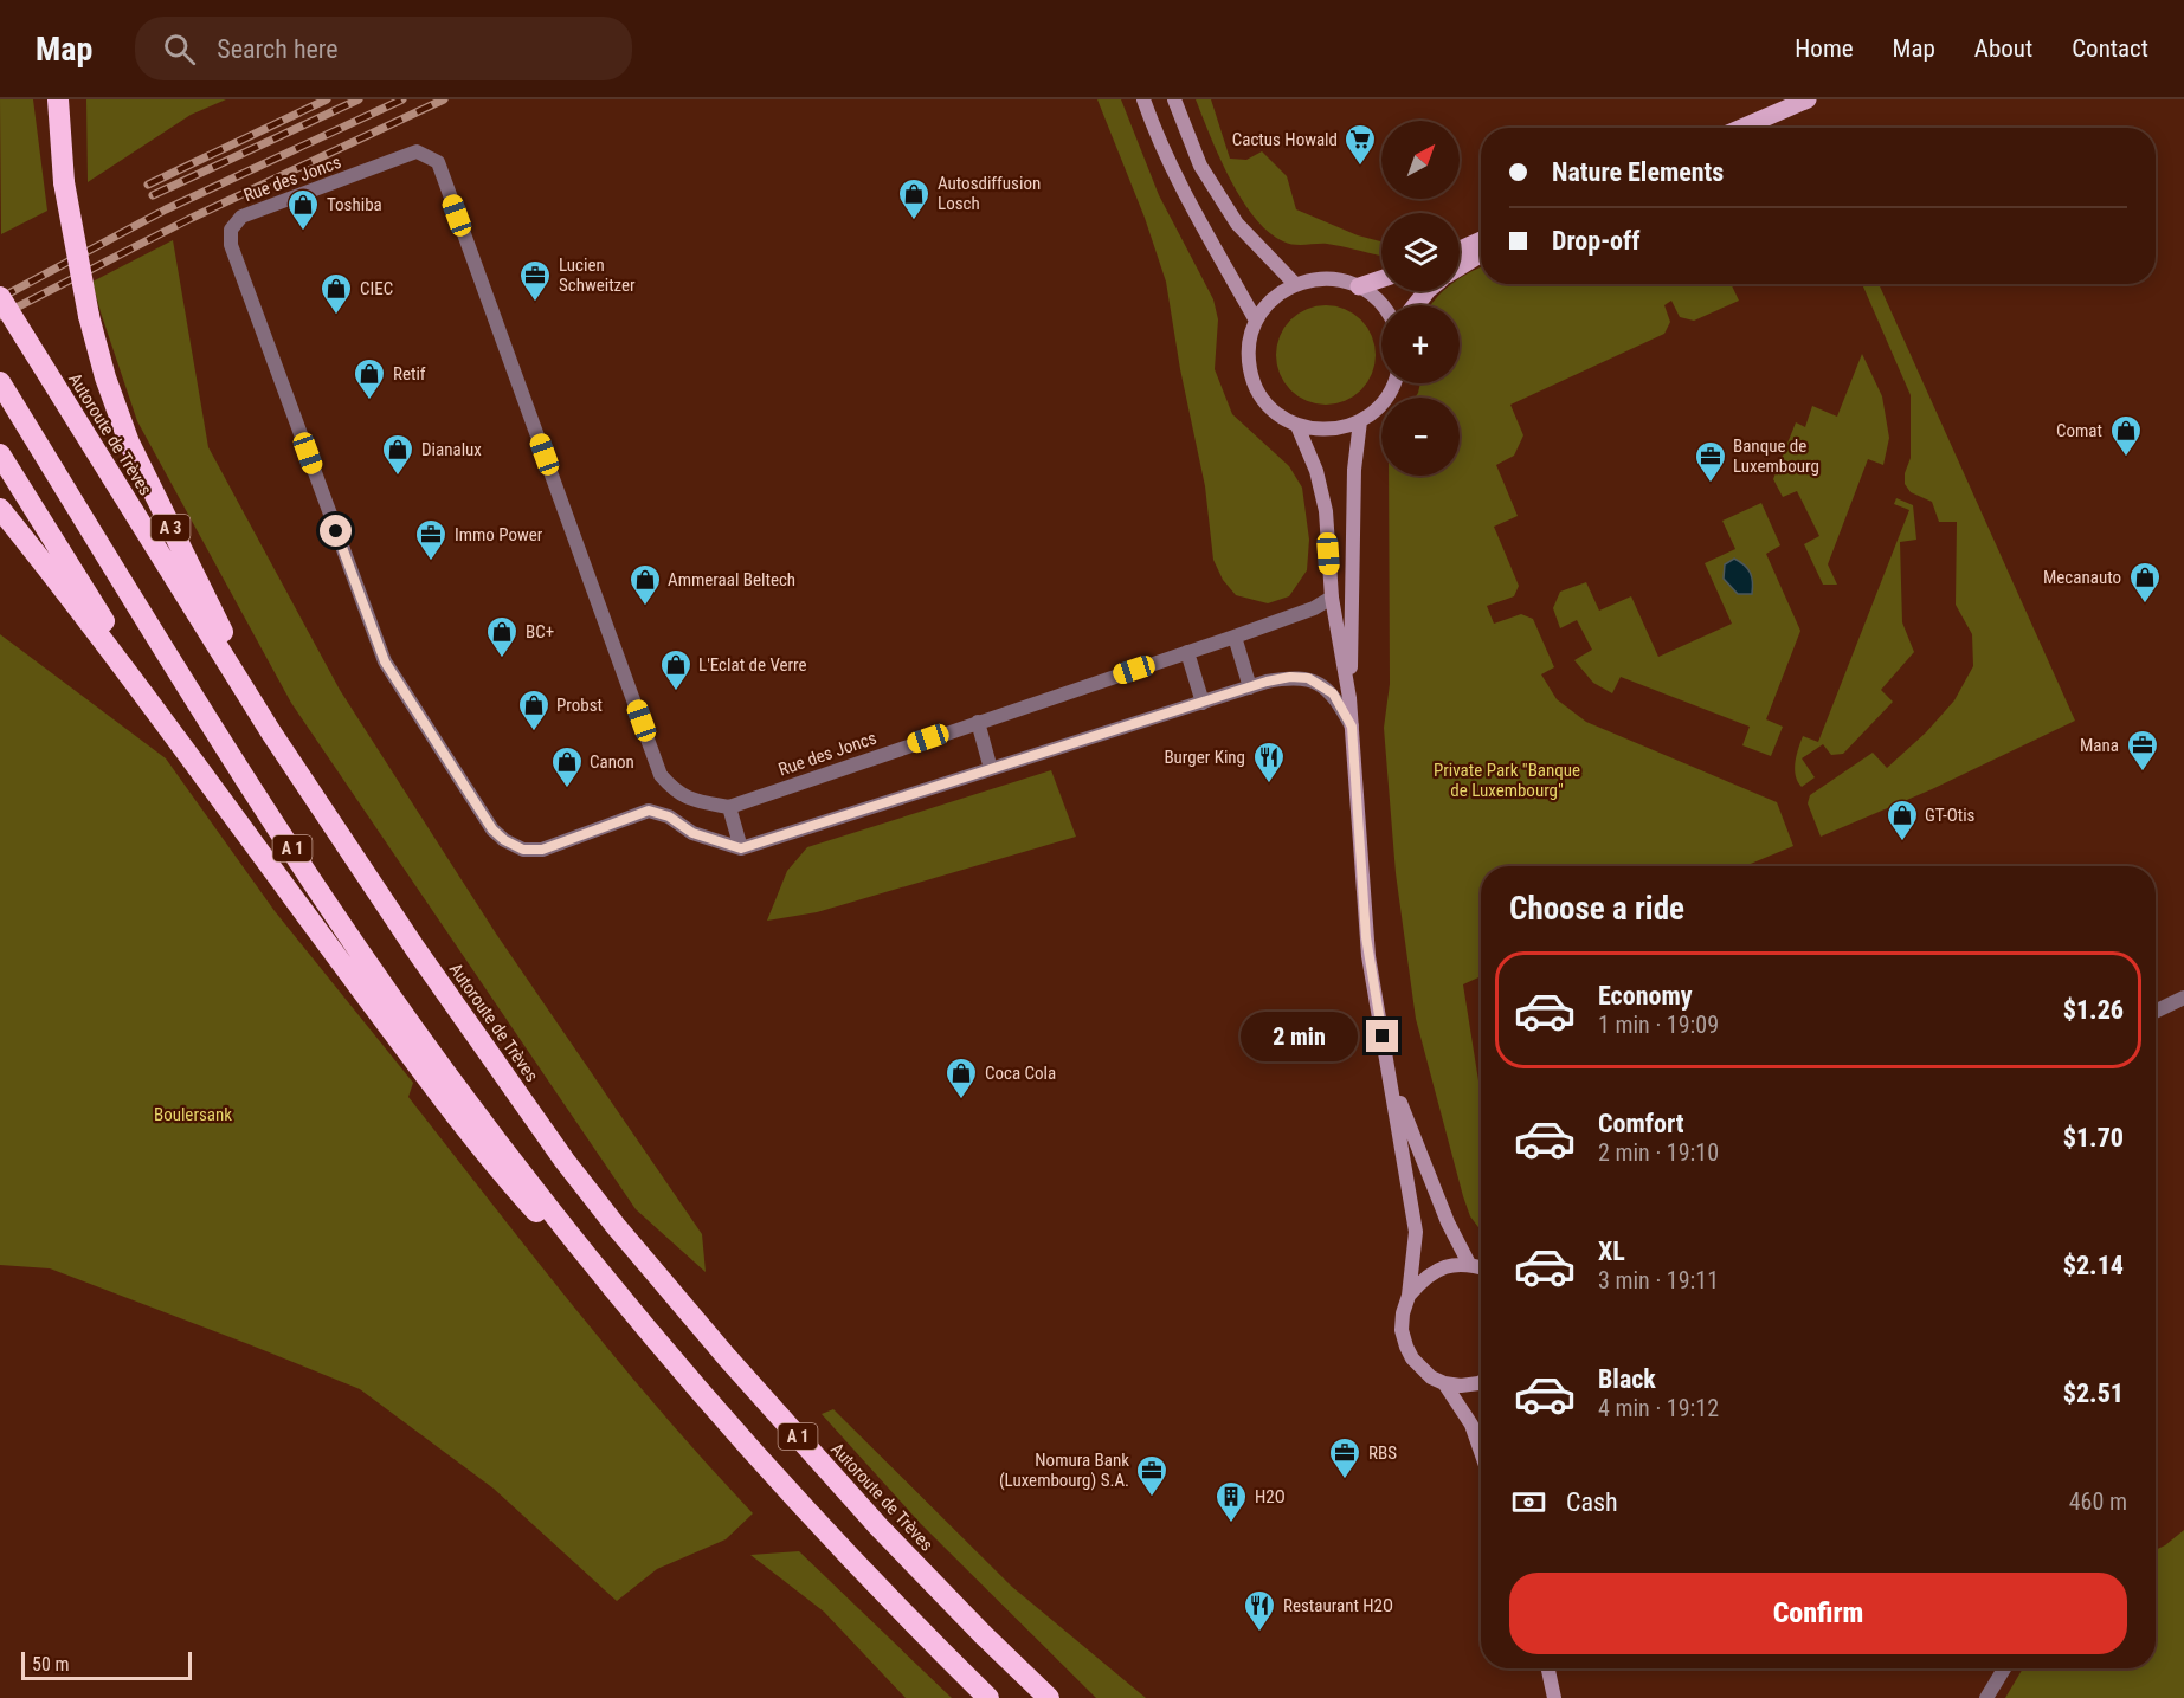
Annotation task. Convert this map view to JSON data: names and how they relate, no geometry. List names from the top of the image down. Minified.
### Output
{"streets":{"highway":["Autoroute de Trèves","A 3","A 1"],"street":["Rue des Joncs"]},"crossings":[["Autoroute de Trèves","A 3"]],"parks":["Private Park \"Banque de Luxembourg\"","Boulersank"],"places":{"supermarket":["Cactus Howald"],"shop":["Autosdiffusion Losch","Toshiba","CIEC","Retif","Comat","Dianalux","Mecanauto","Ammeraal Beltech","BC+","L'Eclat de Verre","Probst","Canon","GT-Otis","Coca Cola"],"office":["Lucien Schweitzer","Banque de Luxembourg","Immo Power","Mana","RBS","Nomura Bank (Luxembourg) S.A."],"restaurant":["Burger King","Restaurant H2O"],"building":["H2O"]},"scale_bar":"50 m","north":"top right","page":{"header":"Map","search":"Search here","nav":["Home","Map","About","Contact"],"map_buttons":["+","−"],"banner":["Nature Elements","Drop-off"],"heading":"Choose a ride","list":[{"name":"Economy","note":"1 min · 19:09","value":"$1.26"},{"name":"Comfort","note":"2 min · 19:10","value":"$1.70"},{"name":"XL","note":"3 min · 19:11","value":"$2.14"},{"name":"Black","note":"4 min · 19:12","value":"$2.51"}],"bubble":"2 min","pay":["Cash","460 m"],"buttons":"Confirm","scale":"50 m"}}
